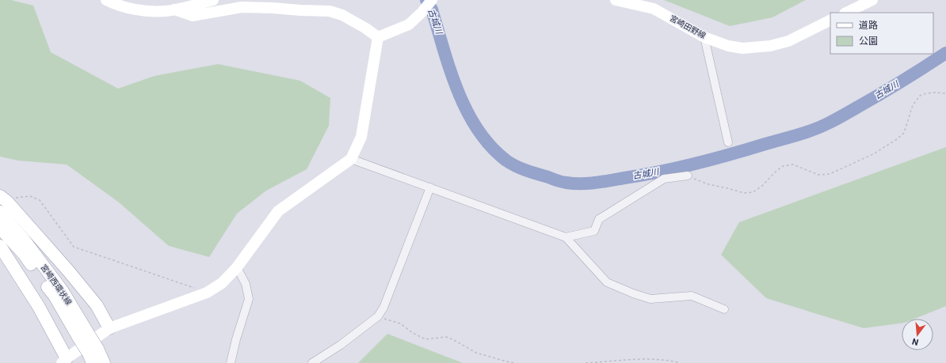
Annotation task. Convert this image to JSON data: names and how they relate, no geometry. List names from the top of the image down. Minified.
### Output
{"streets":{"main road":["宮崎西環状線"],"street":["宮崎田野線"]},"water":["古城川"],"legend":["道路","公園"],"north":"bottom"}
